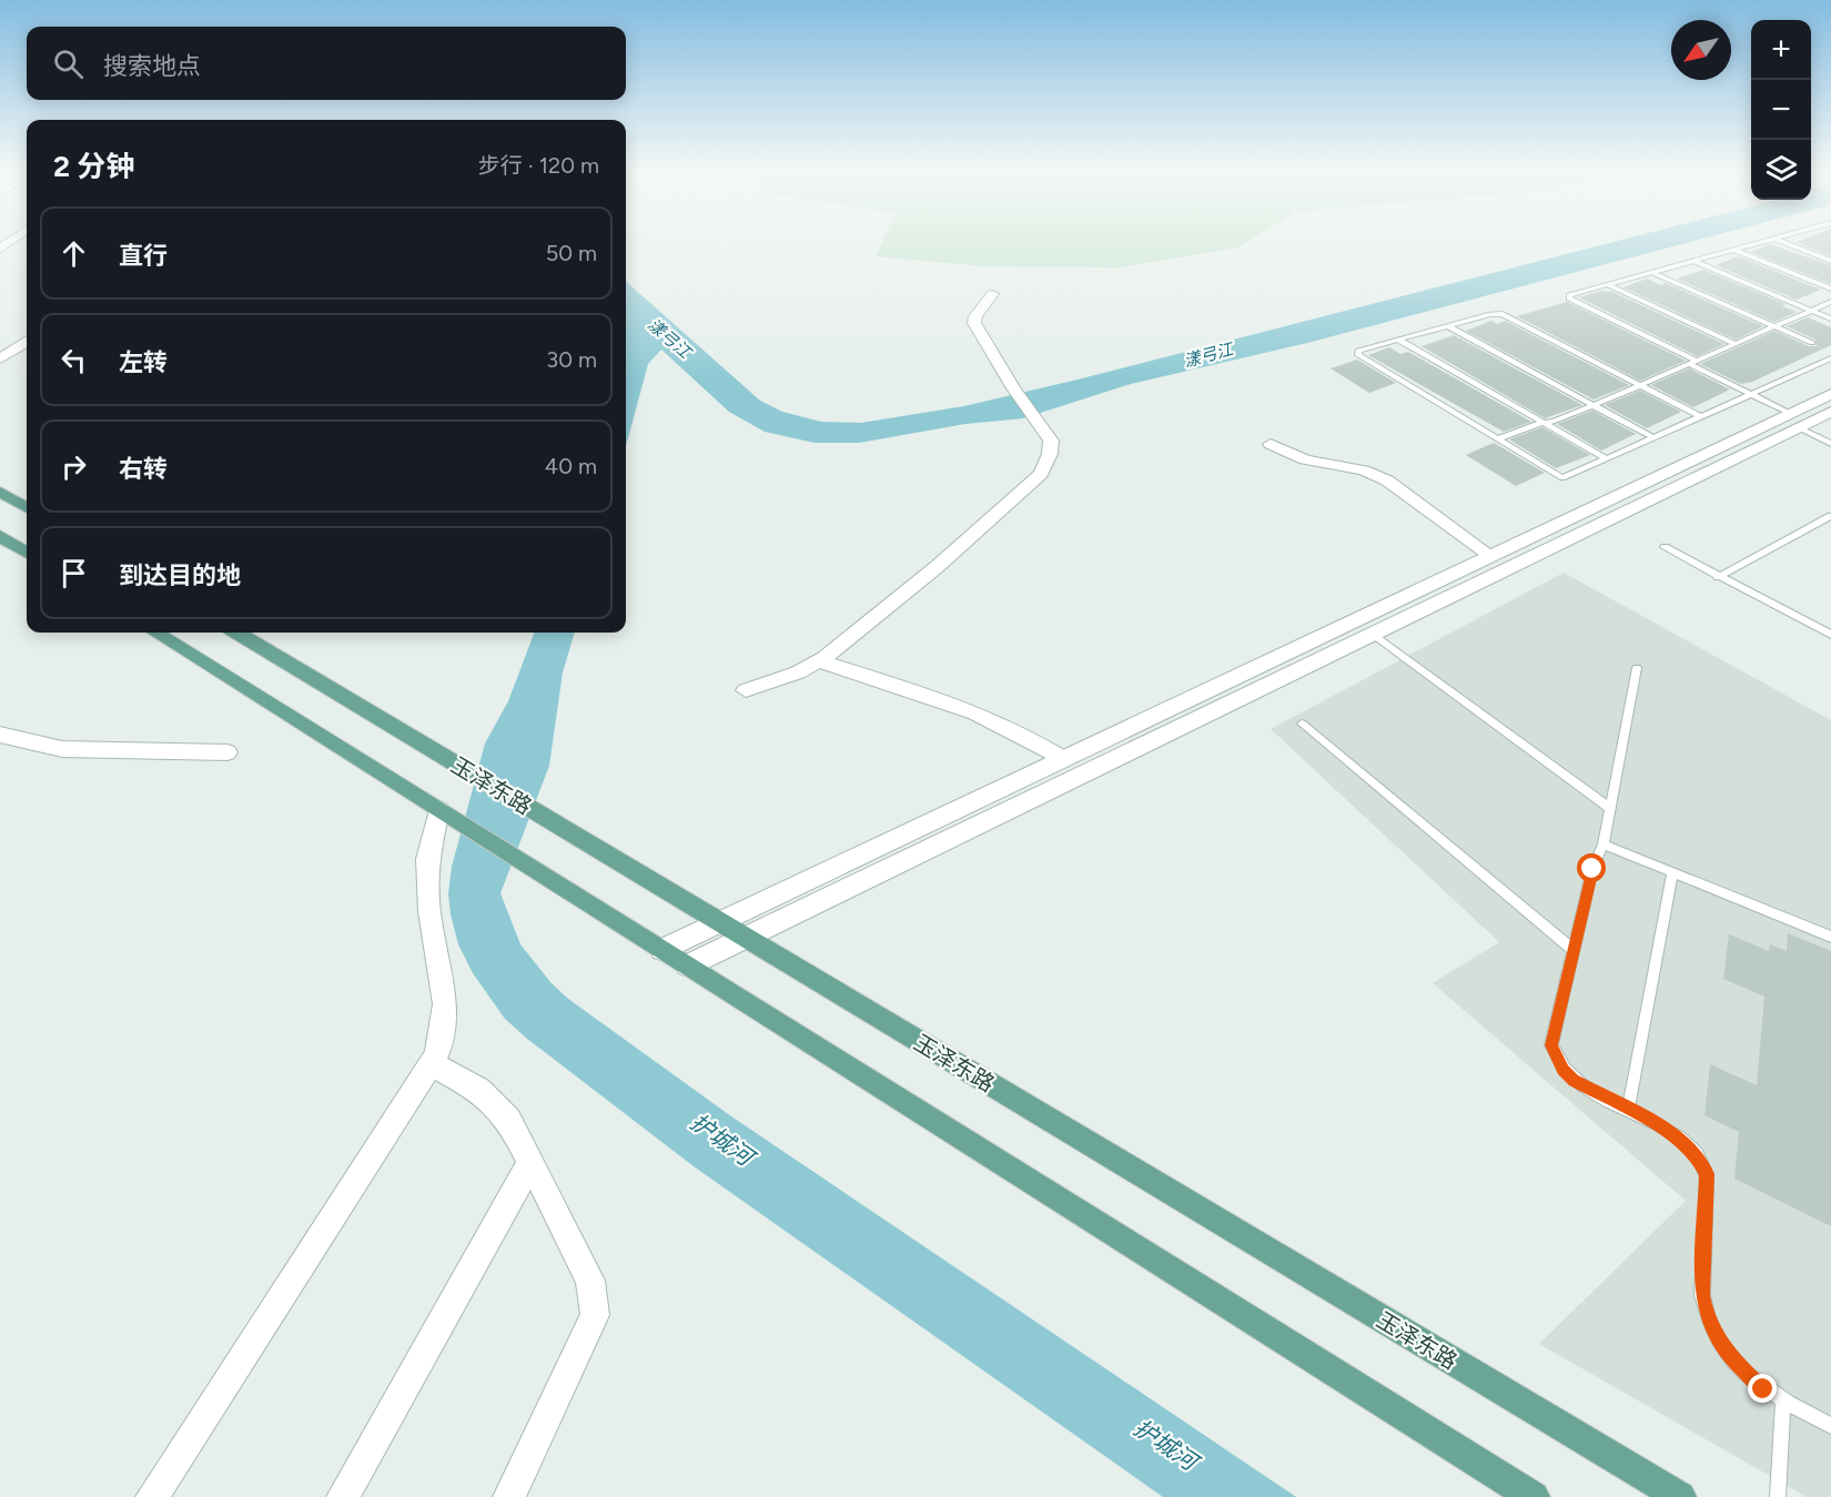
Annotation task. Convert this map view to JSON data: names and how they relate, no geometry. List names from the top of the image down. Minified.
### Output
{"streets":{"main road":["玉泽东路"]},"water":["漾弓江","护城河"],"north":"bottom left","page":{"map_buttons":["+","−"],"search":"搜索地点","heading":["2 分钟","步行 · 120 m"],"list":[["直行","50 m"],["左转","30 m"],["右转","40 m"],"到达目的地"]}}
